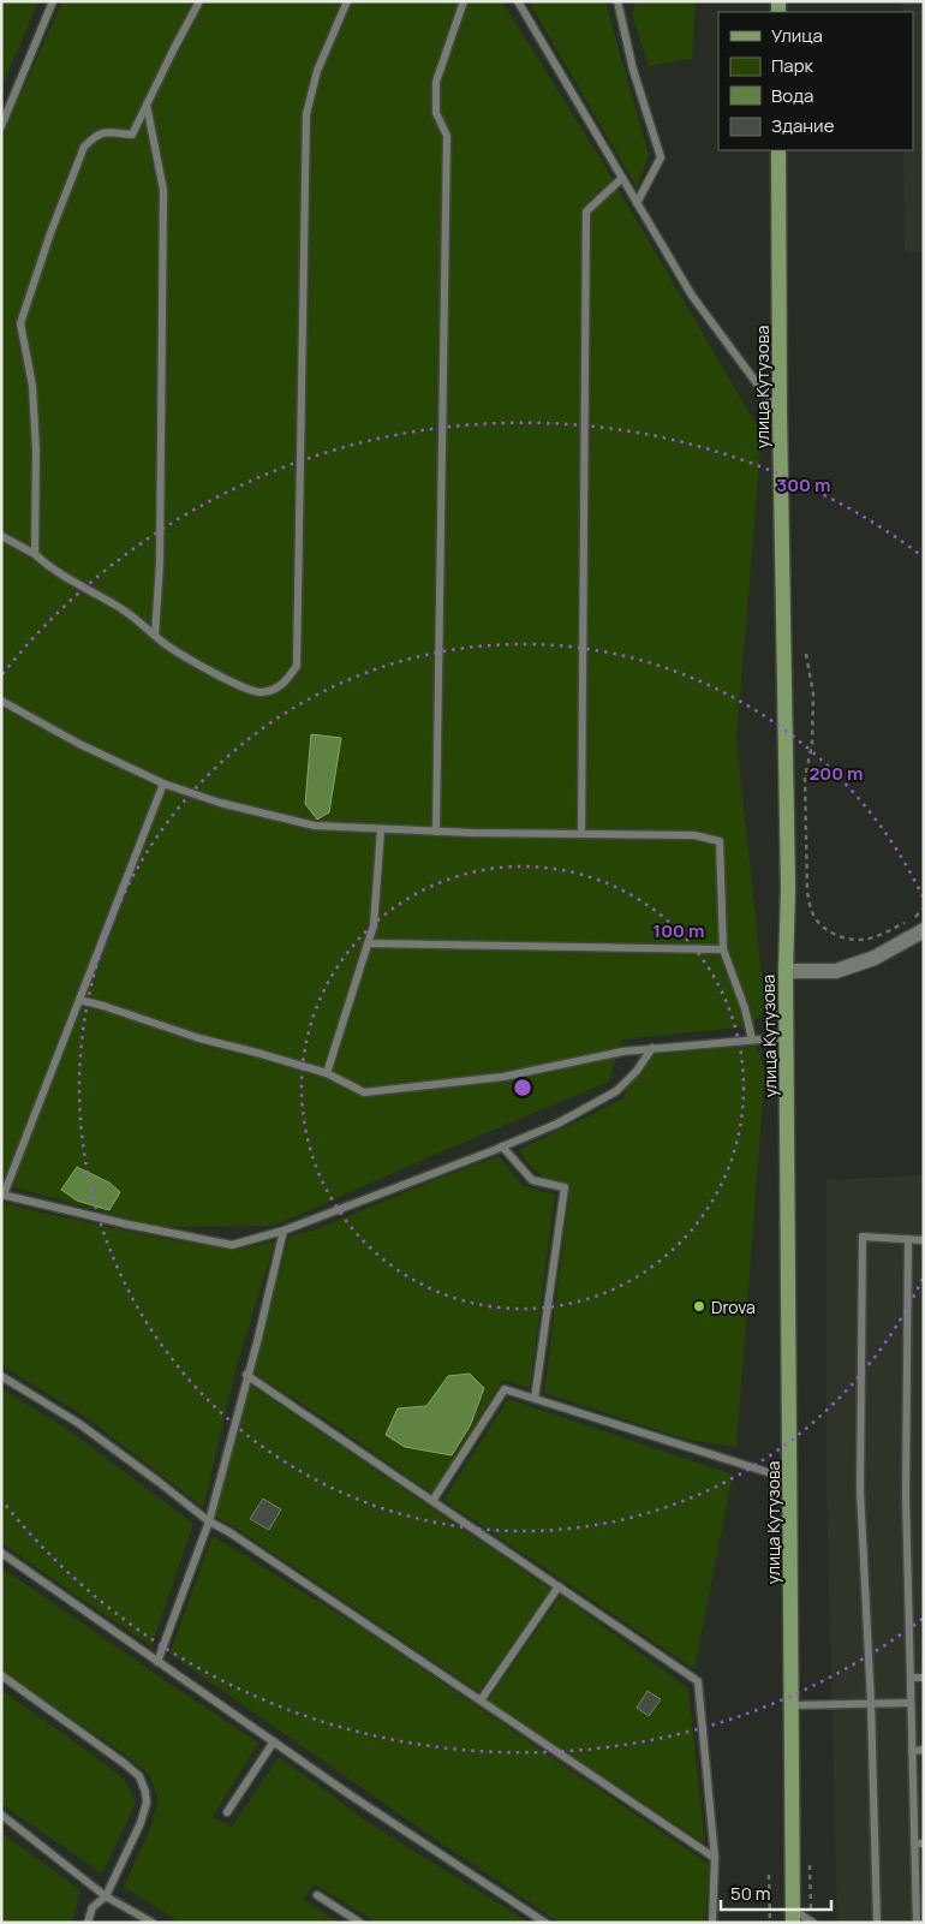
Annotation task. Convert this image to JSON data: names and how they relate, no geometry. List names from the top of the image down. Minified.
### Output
{"streets":{"main road":["улица Кутузова"]},"places":["Drova"],"legend":["Улица","Парк","Вода","Здание"],"scale_bar":"50 m","rings":["300 m","200 m","100 m"]}
